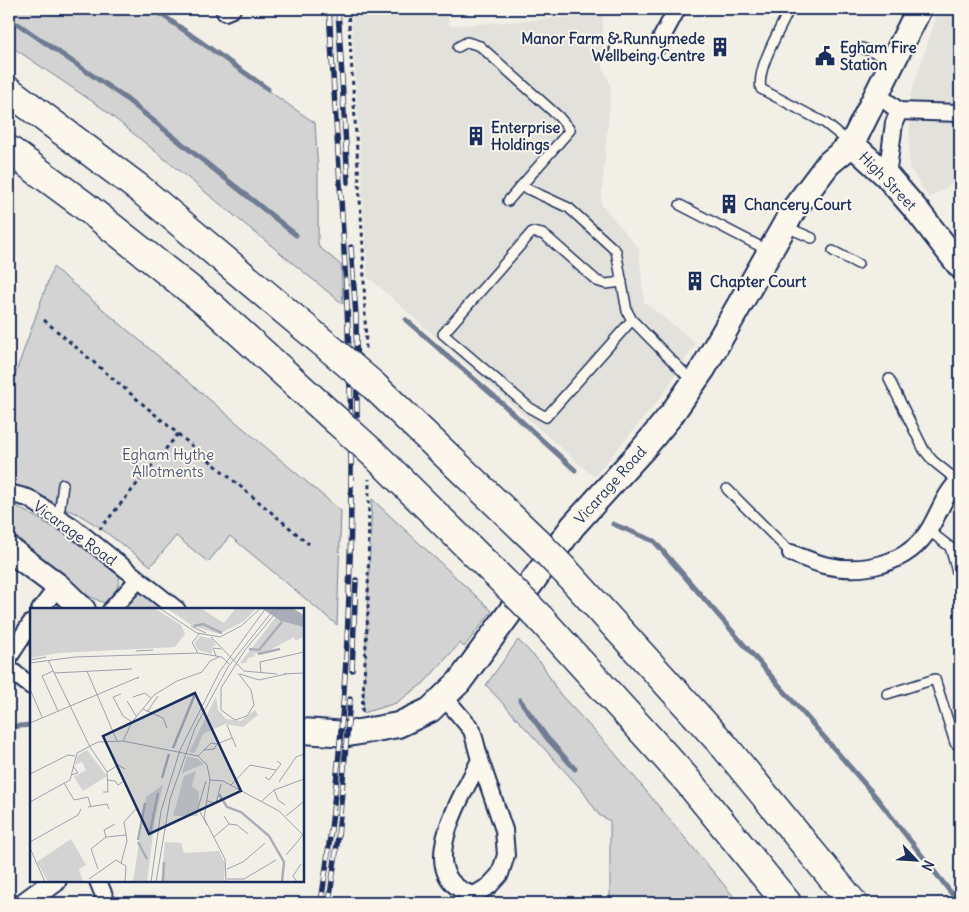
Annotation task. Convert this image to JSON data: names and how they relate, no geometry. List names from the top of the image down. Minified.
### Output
{"streets":{"main road":["High Street","Vicarage Road"]},"crossings":[["High Street","Vicarage Road"]],"parks":["Egham Hythe Allotments"],"places":{"building":["Manor Farm & Runnymede Wellbeing Centre","Enterprise Holdings","Chancery Court","Chapter Court"],"public building":["Egham Fire Station"]},"north":"bottom right"}
